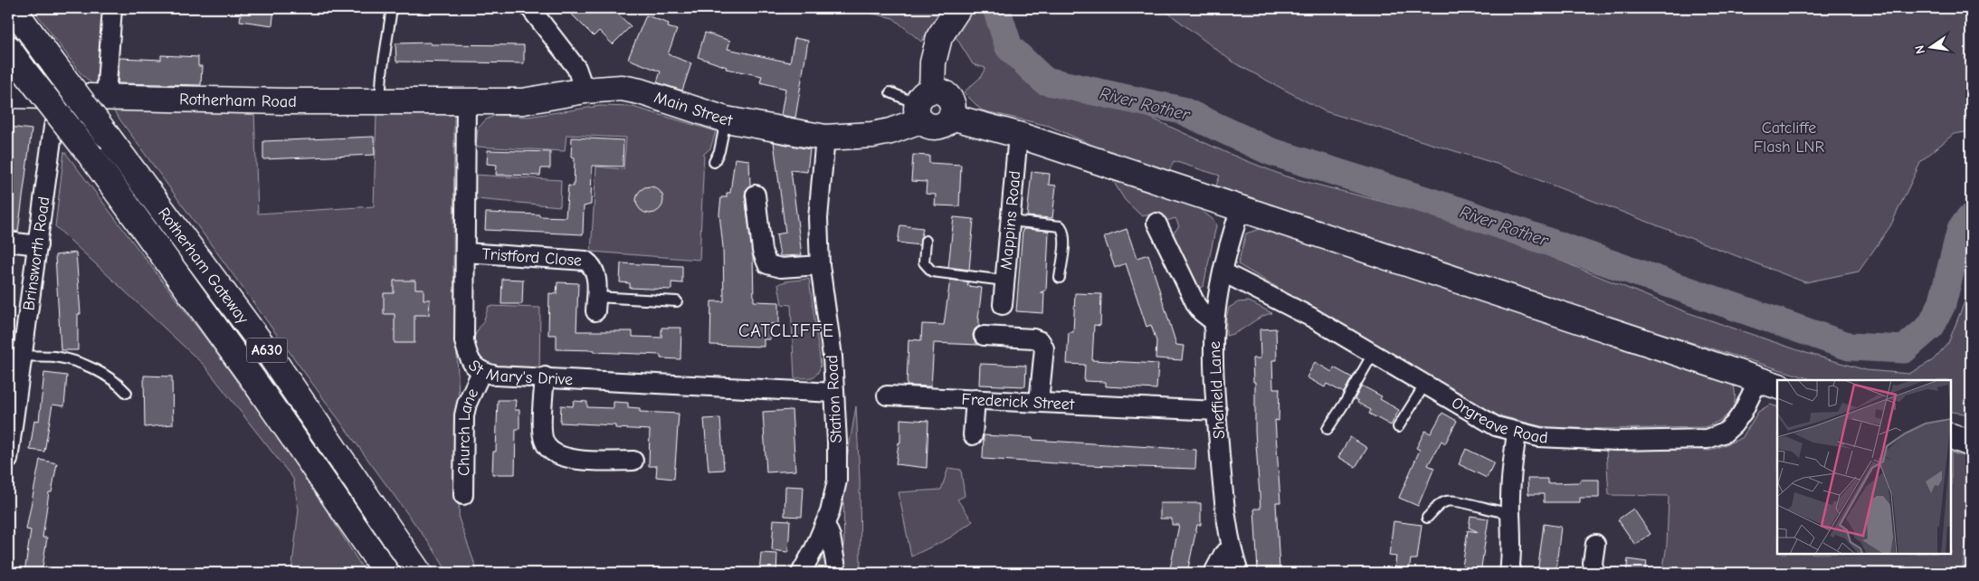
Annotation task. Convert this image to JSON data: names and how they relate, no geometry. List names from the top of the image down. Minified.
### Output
{"streets":{"main road":["Rotherham Road","Main Street","Rotherham Gateway","A630"],"street":["Mappins Road","Brinsworth Road","Tristford Close","St Mary's Drive","Sheffield Lane","Station Road","Frederick Street","Orgreave Road","Church Lane"]},"crossings":[["Rotherham Road","Main Street"],["Rotherham Road","St Mary's Drive"],["Main Street","St Mary's Drive"],["Main Street","Station Road"],["Tristford Close","St Mary's Drive"],["St Mary's Drive","Station Road"],["St Mary's Drive","Church Lane"],["Sheffield Lane","Frederick Street"],["Sheffield Lane","Orgreave Road"]],"districts":["CATCLIFFE"],"water":["River Rother"],"parks":["Catcliffe Flash LNR"],"north":"left"}
